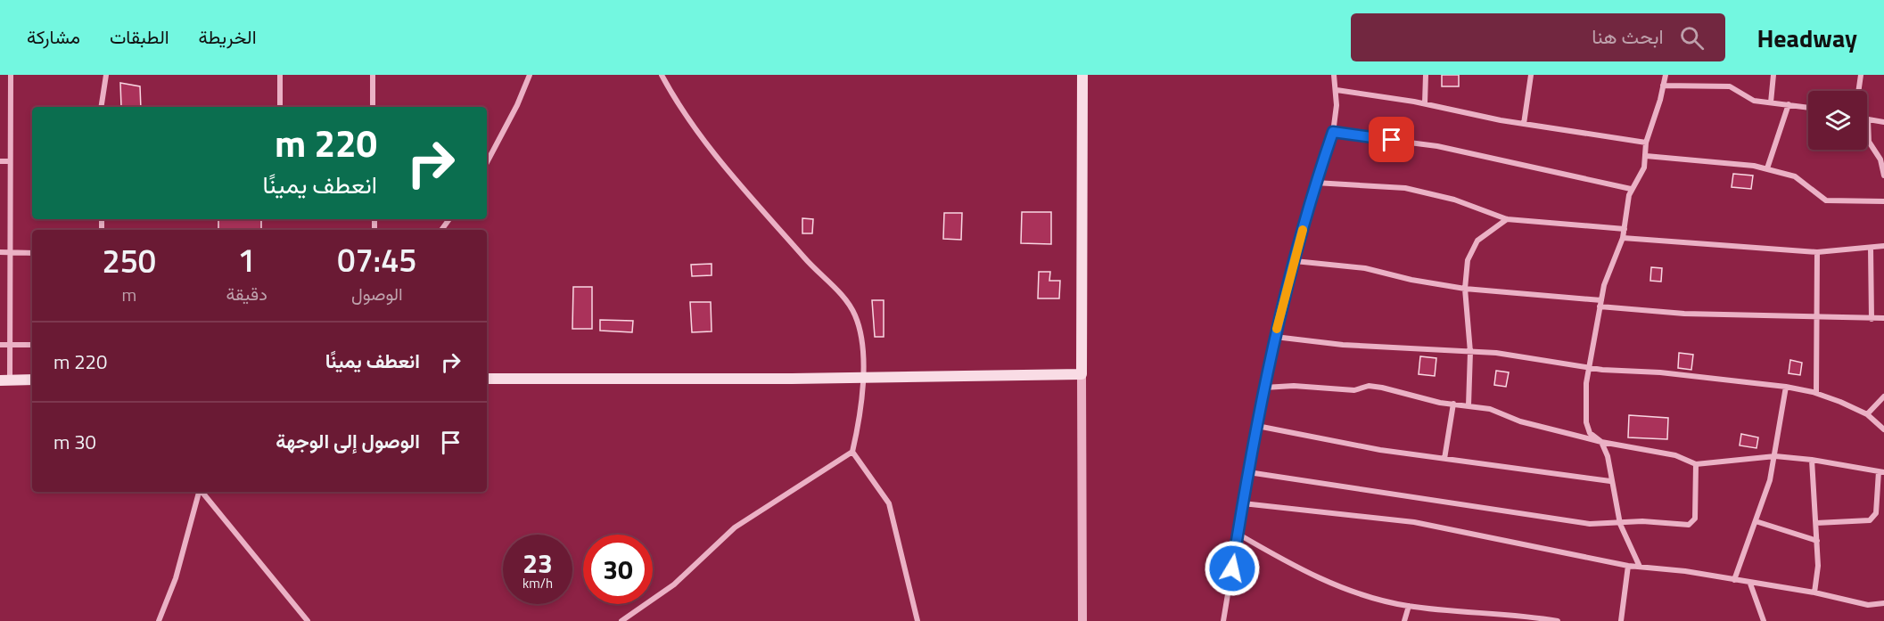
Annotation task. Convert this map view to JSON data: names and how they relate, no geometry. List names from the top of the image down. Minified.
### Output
{"page":{"header":"Headway","search":"ابحث هنا","nav":["الخريطة","الطبقات","مشاركة"],"turn":["220 m","انعطف يمينًا"],"eta":["07:45","الوصول","1","دقيقة","250","m"],"list":[{"name":"انعطف يمينًا","value":"220 m"},{"name":"الوصول إلى الوجهة","value":"30 m"}],"speed":"23 km/h","limit":"30"}}
